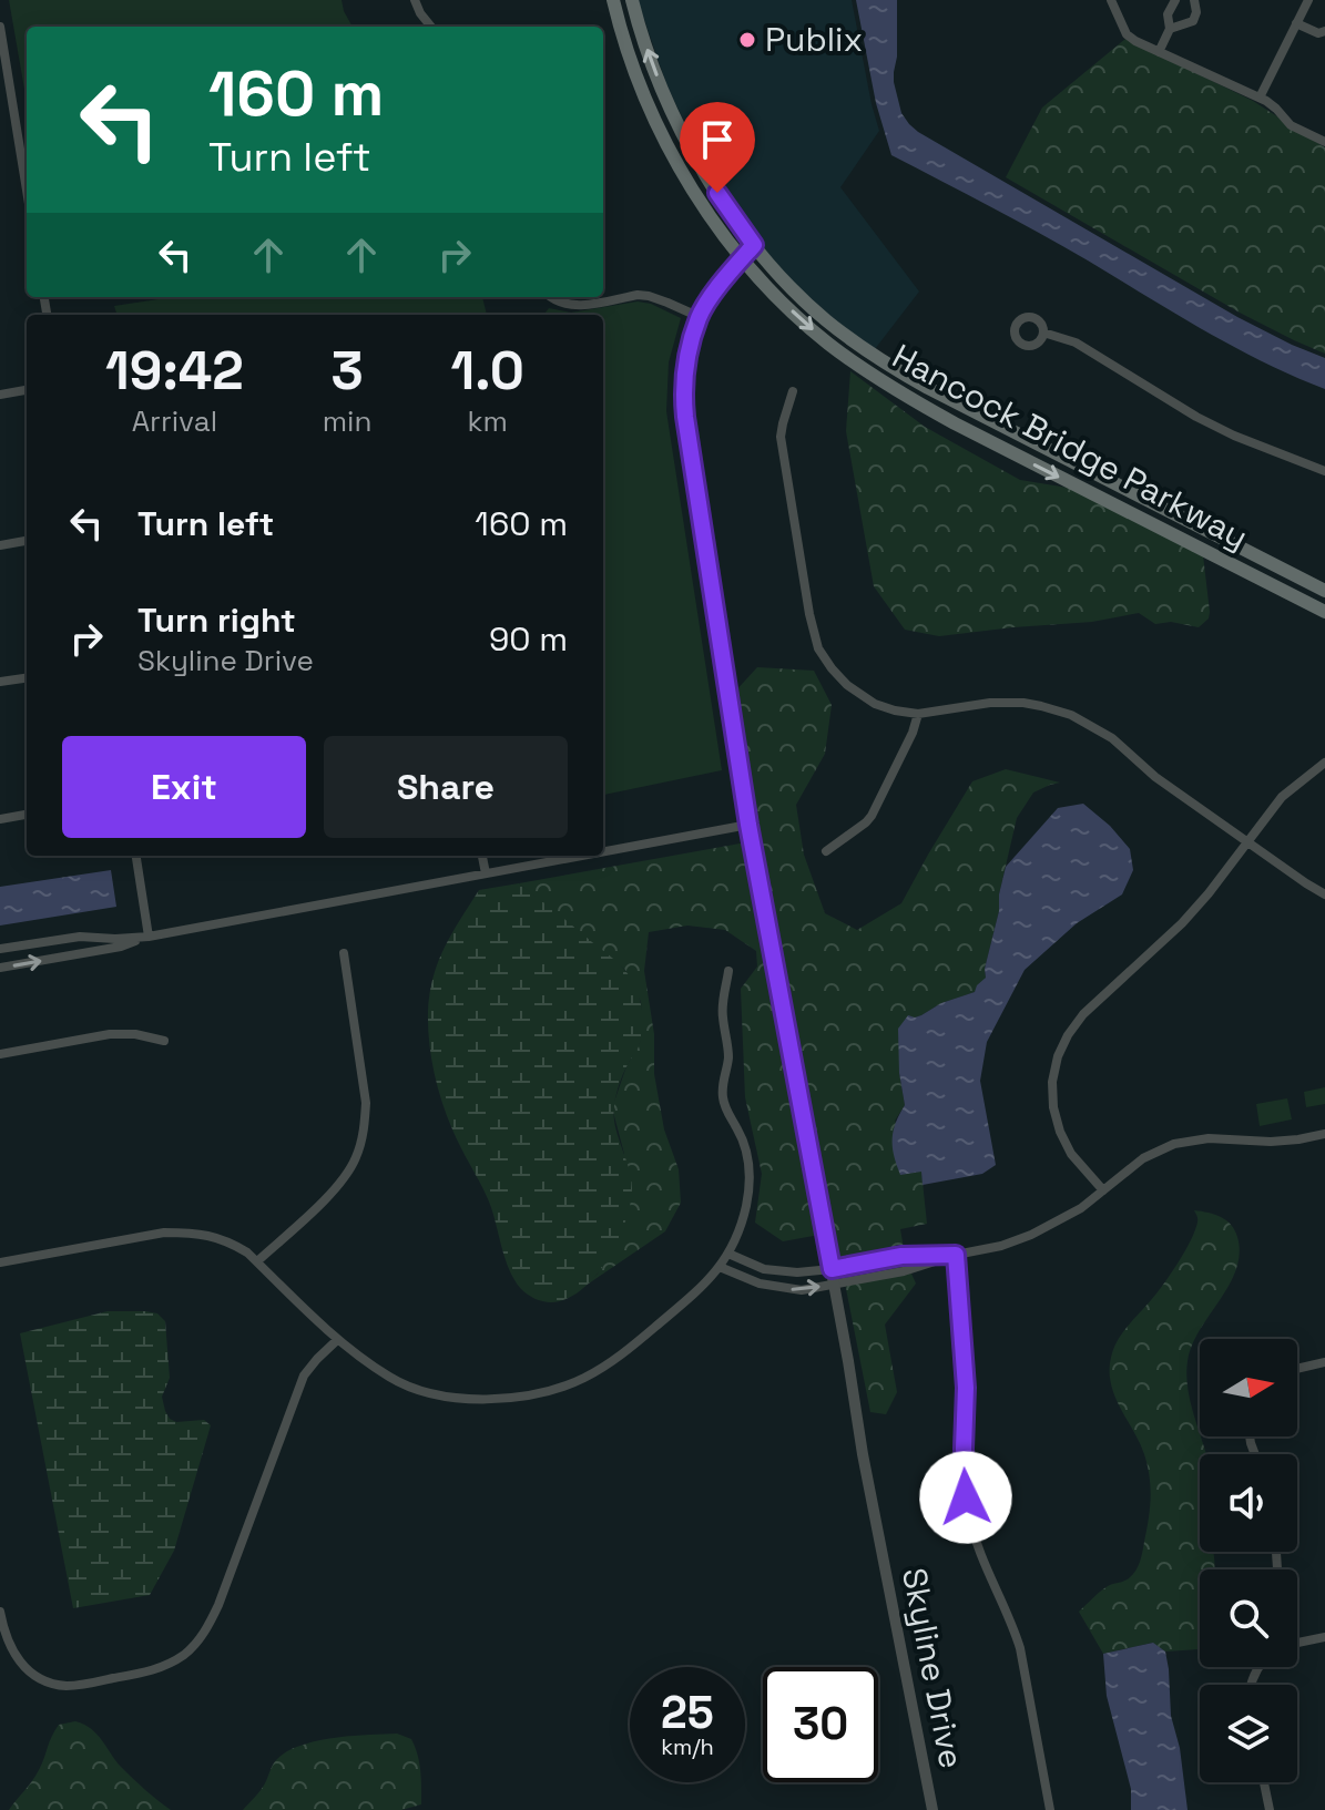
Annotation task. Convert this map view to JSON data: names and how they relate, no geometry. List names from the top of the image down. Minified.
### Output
{"streets":{"main road":["Hancock Bridge Parkway"],"street":["Skyline Drive"]},"crossings":[["Hancock Bridge Parkway","Skyline Drive"]],"places":["Publix"],"north":"right","page":{"turn":["160 m","Turn left"],"eta":["19:42","Arrival","3","min","1.0","km"],"list":[{"name":"Turn left","value":"160 m"},{"name":"Turn right","note":"Skyline Drive","value":"90 m"}],"buttons":["Exit","Share"],"speed":"25 km/h","limit":"30"}}
